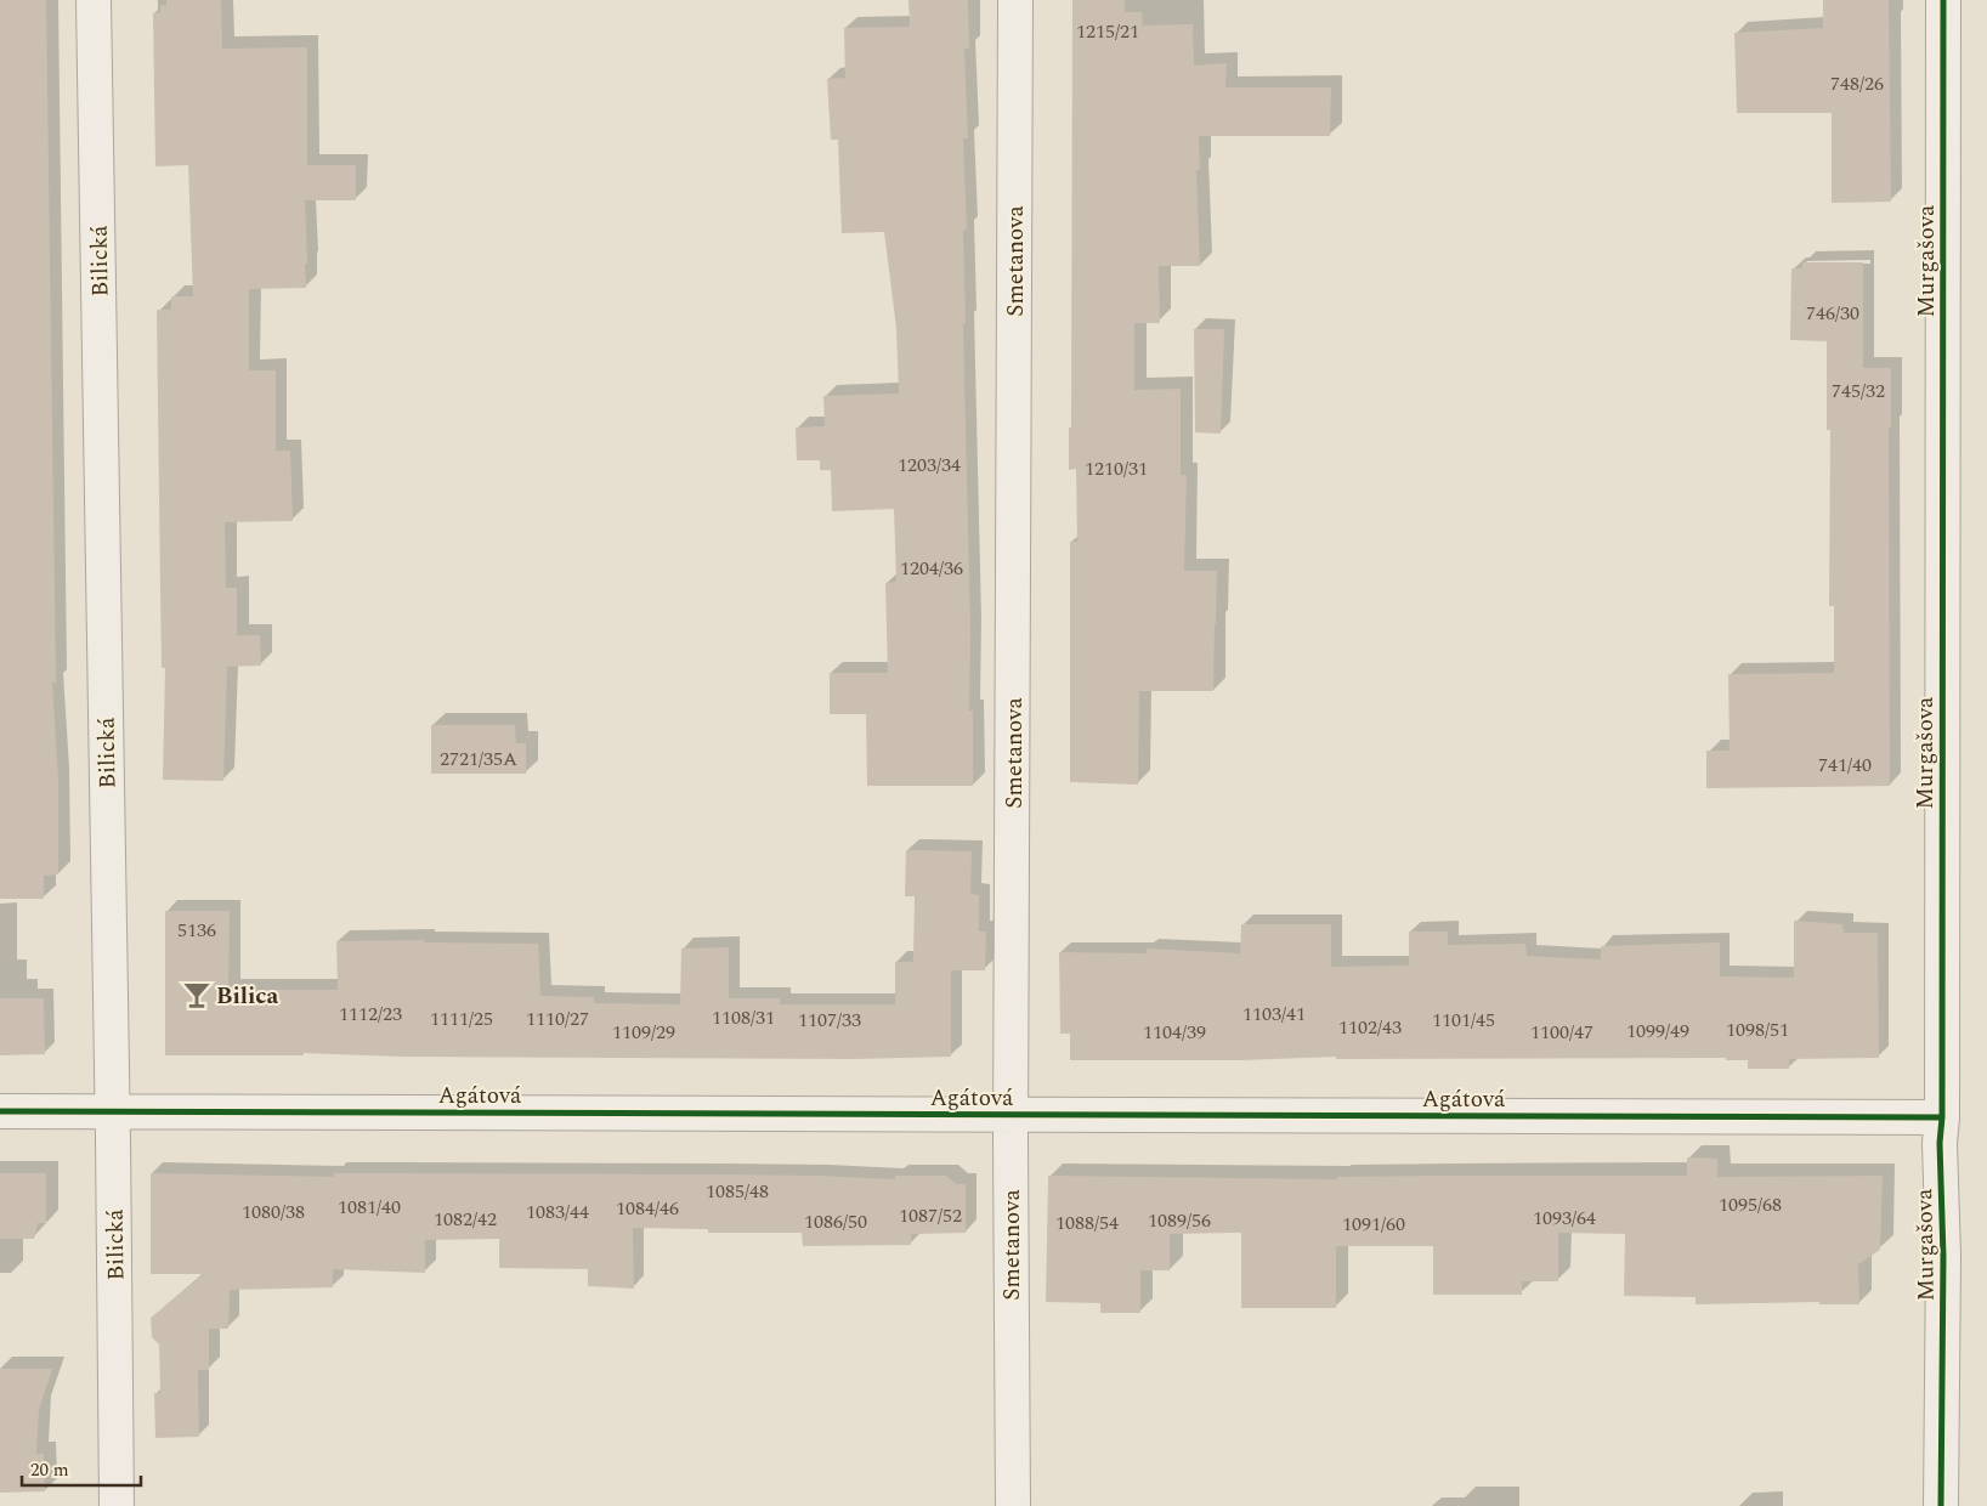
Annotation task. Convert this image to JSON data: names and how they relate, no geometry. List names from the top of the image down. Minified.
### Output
{"streets":{"street":["Bilická","Smetanova","Murgašova","Agátová"]},"crossings":[["Bilická","Agátová"],["Smetanova","Agátová"],["Murgašova","Agátová"]],"places":{"bar":["Bilica"]},"house_numbers":["1215/21","748/26","746/30","745/32","1203/34","1210/31","1204/36","2721/35A","741/40","5136","1112/23","1103/41","1108/31","1111/25","1110/27","1107/33","1101/45","1102/43","1098/51","1099/49","1109/29","1104/39","1100/47","1085/48","1095/68","1081/40","1084/46","1080/38","1083/44","1087/52","1093/64","1082/42","1089/56","1086/50","1088/54","1091/60"],"scale_bar":"20 m"}
